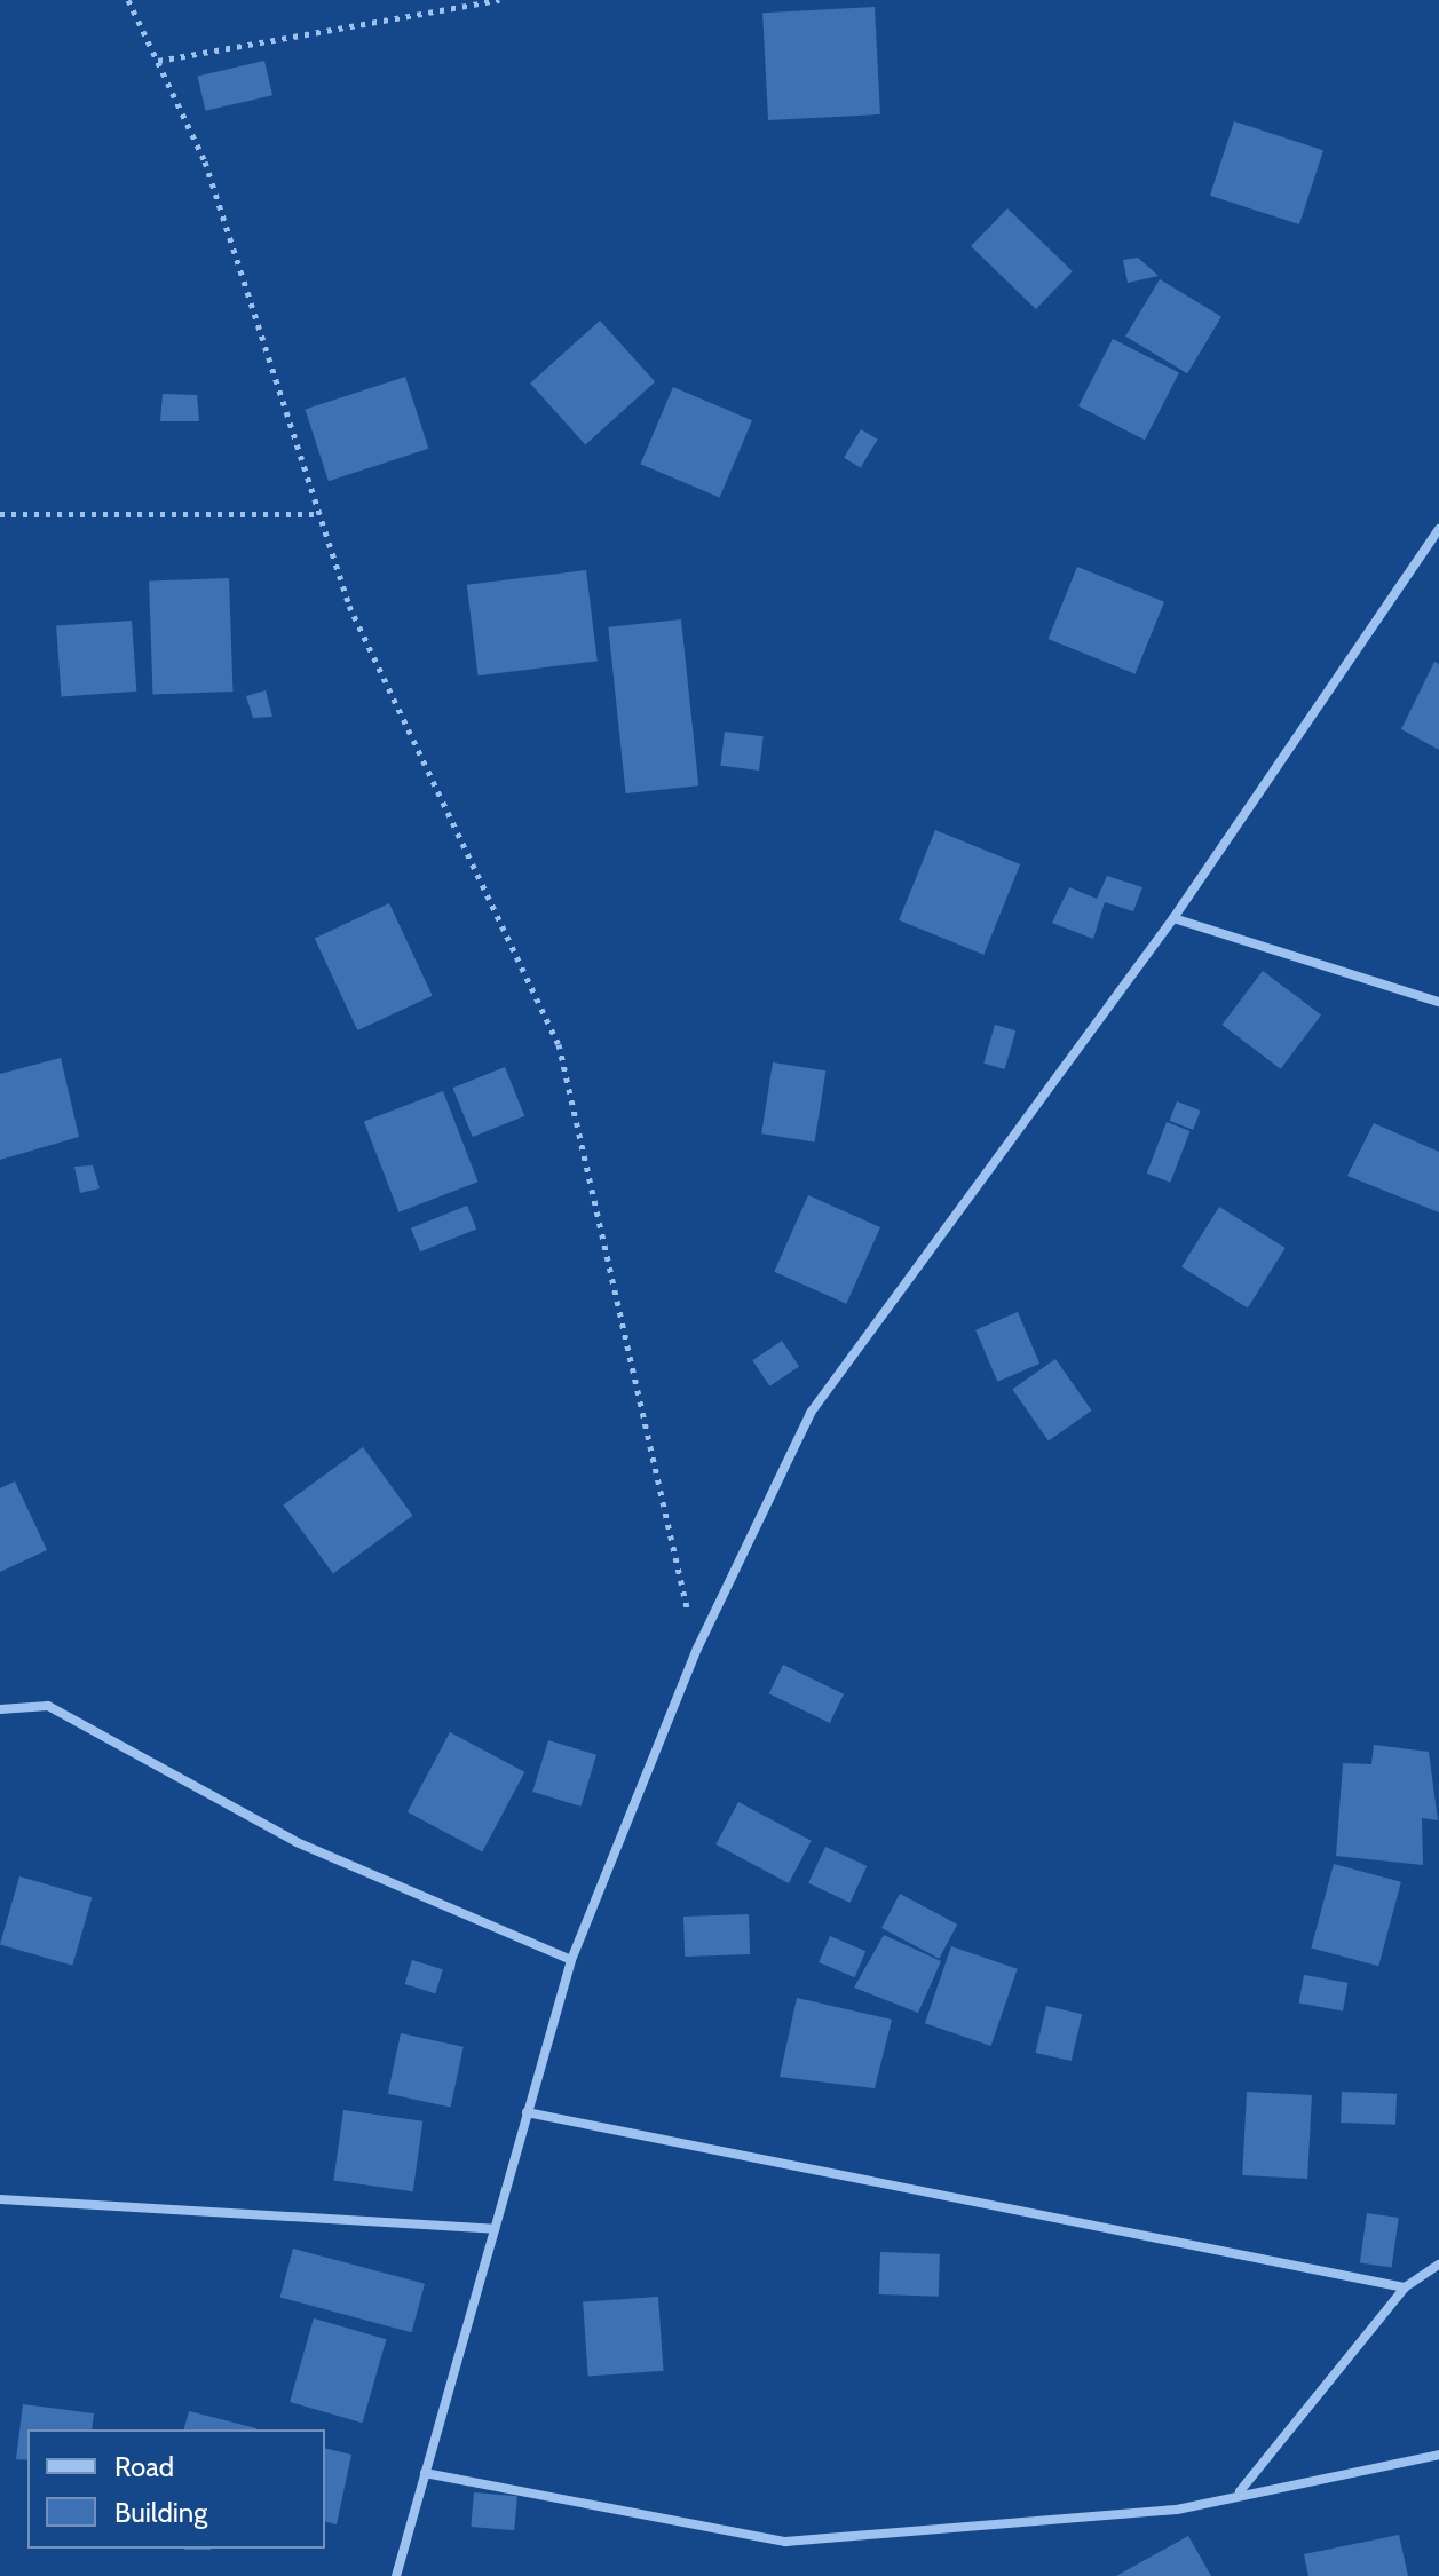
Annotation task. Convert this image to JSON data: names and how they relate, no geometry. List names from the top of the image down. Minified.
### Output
{"legend":["Road","Building"]}
